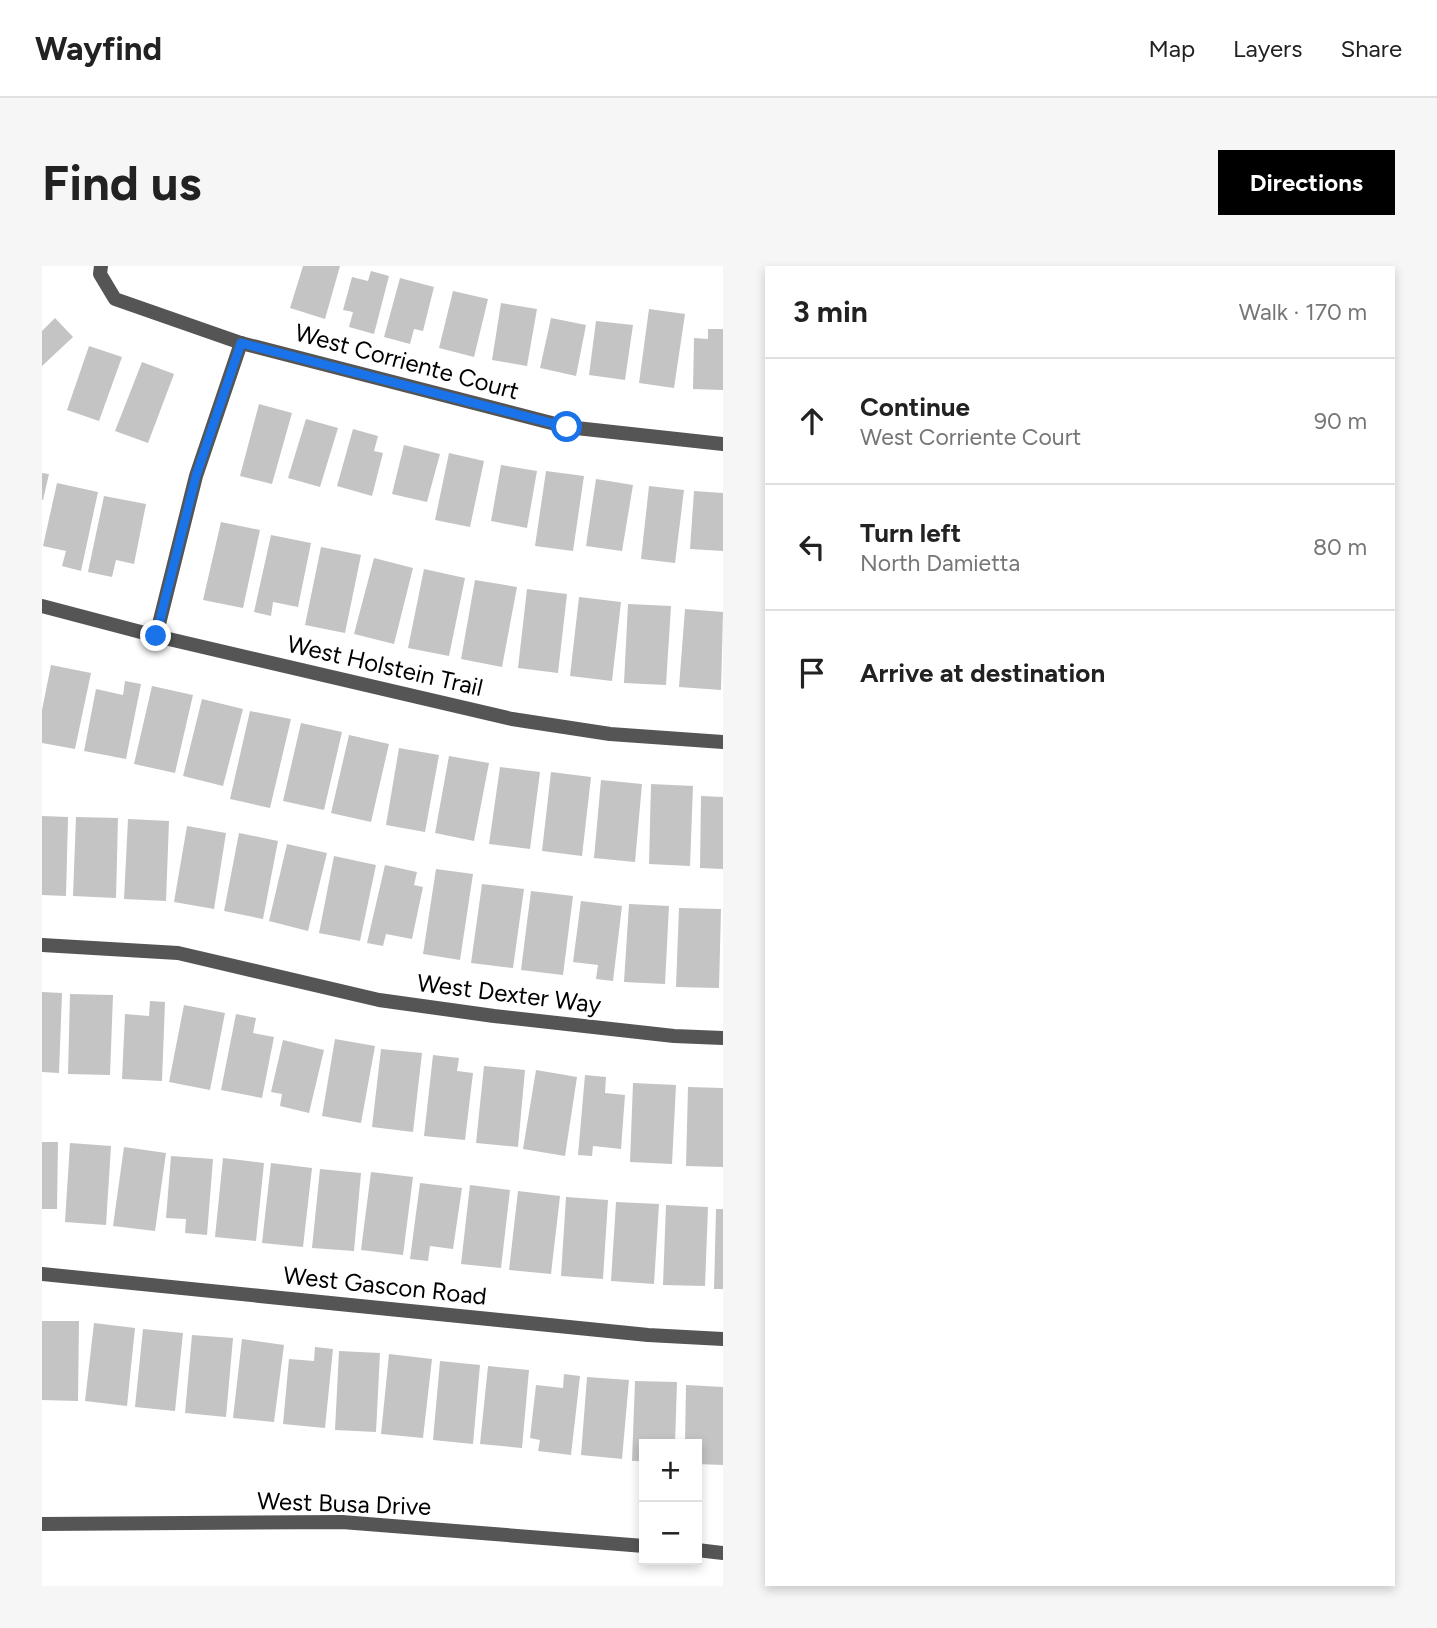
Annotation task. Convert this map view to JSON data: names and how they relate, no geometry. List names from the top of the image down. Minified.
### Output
{"streets":{"street":["West Corriente Court","West Holstein Trail","West Dexter Way","West Gascon Road","West Busa Drive"]},"page":{"header":"Wayfind","nav":["Map","Layers","Share"],"buttons":"Directions","title":"Find us","heading":["3 min","Walk · 170 m"],"list":[["Continue","West Corriente Court","90 m"],["Turn left","North Damietta","80 m"],"Arrive at destination"],"map_buttons":["+","−"]}}
